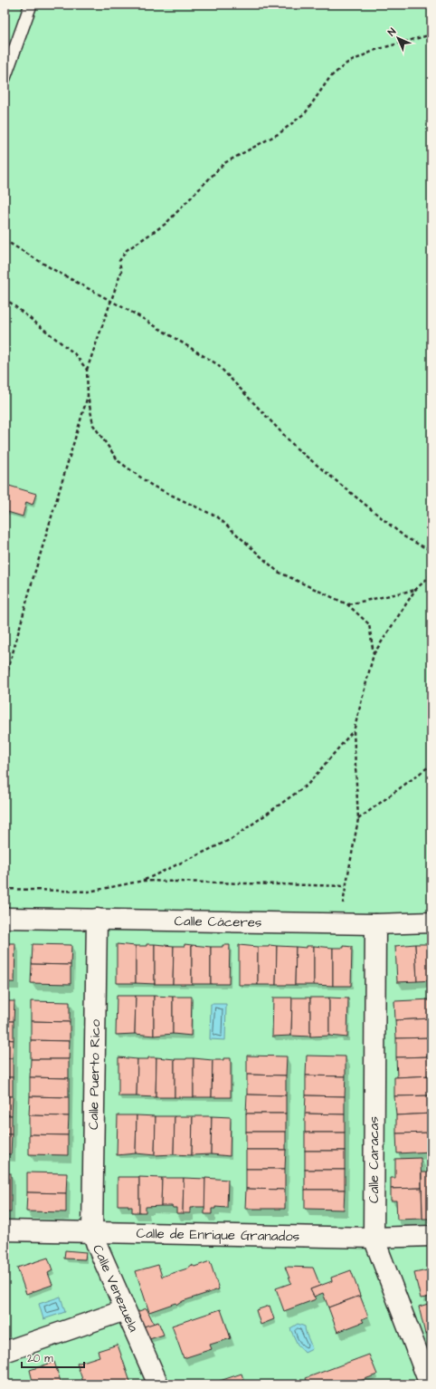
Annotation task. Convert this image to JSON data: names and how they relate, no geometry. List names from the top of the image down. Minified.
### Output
{"streets":{"street":["Calle Cáceres","Calle Puerto Rico","Calle Caracas","Calle de Enrique Granados","Calle Venezuela"]},"crossings":[["Calle Cáceres","Calle Puerto Rico"],["Calle Cáceres","Calle Caracas"],["Calle Puerto Rico","Calle de Enrique Granados"],["Calle Puerto Rico","Calle Venezuela"],["Calle Caracas","Calle de Enrique Granados"],["Calle de Enrique Granados","Calle Venezuela"]],"scale_bar":"20 m","north":"top left"}
